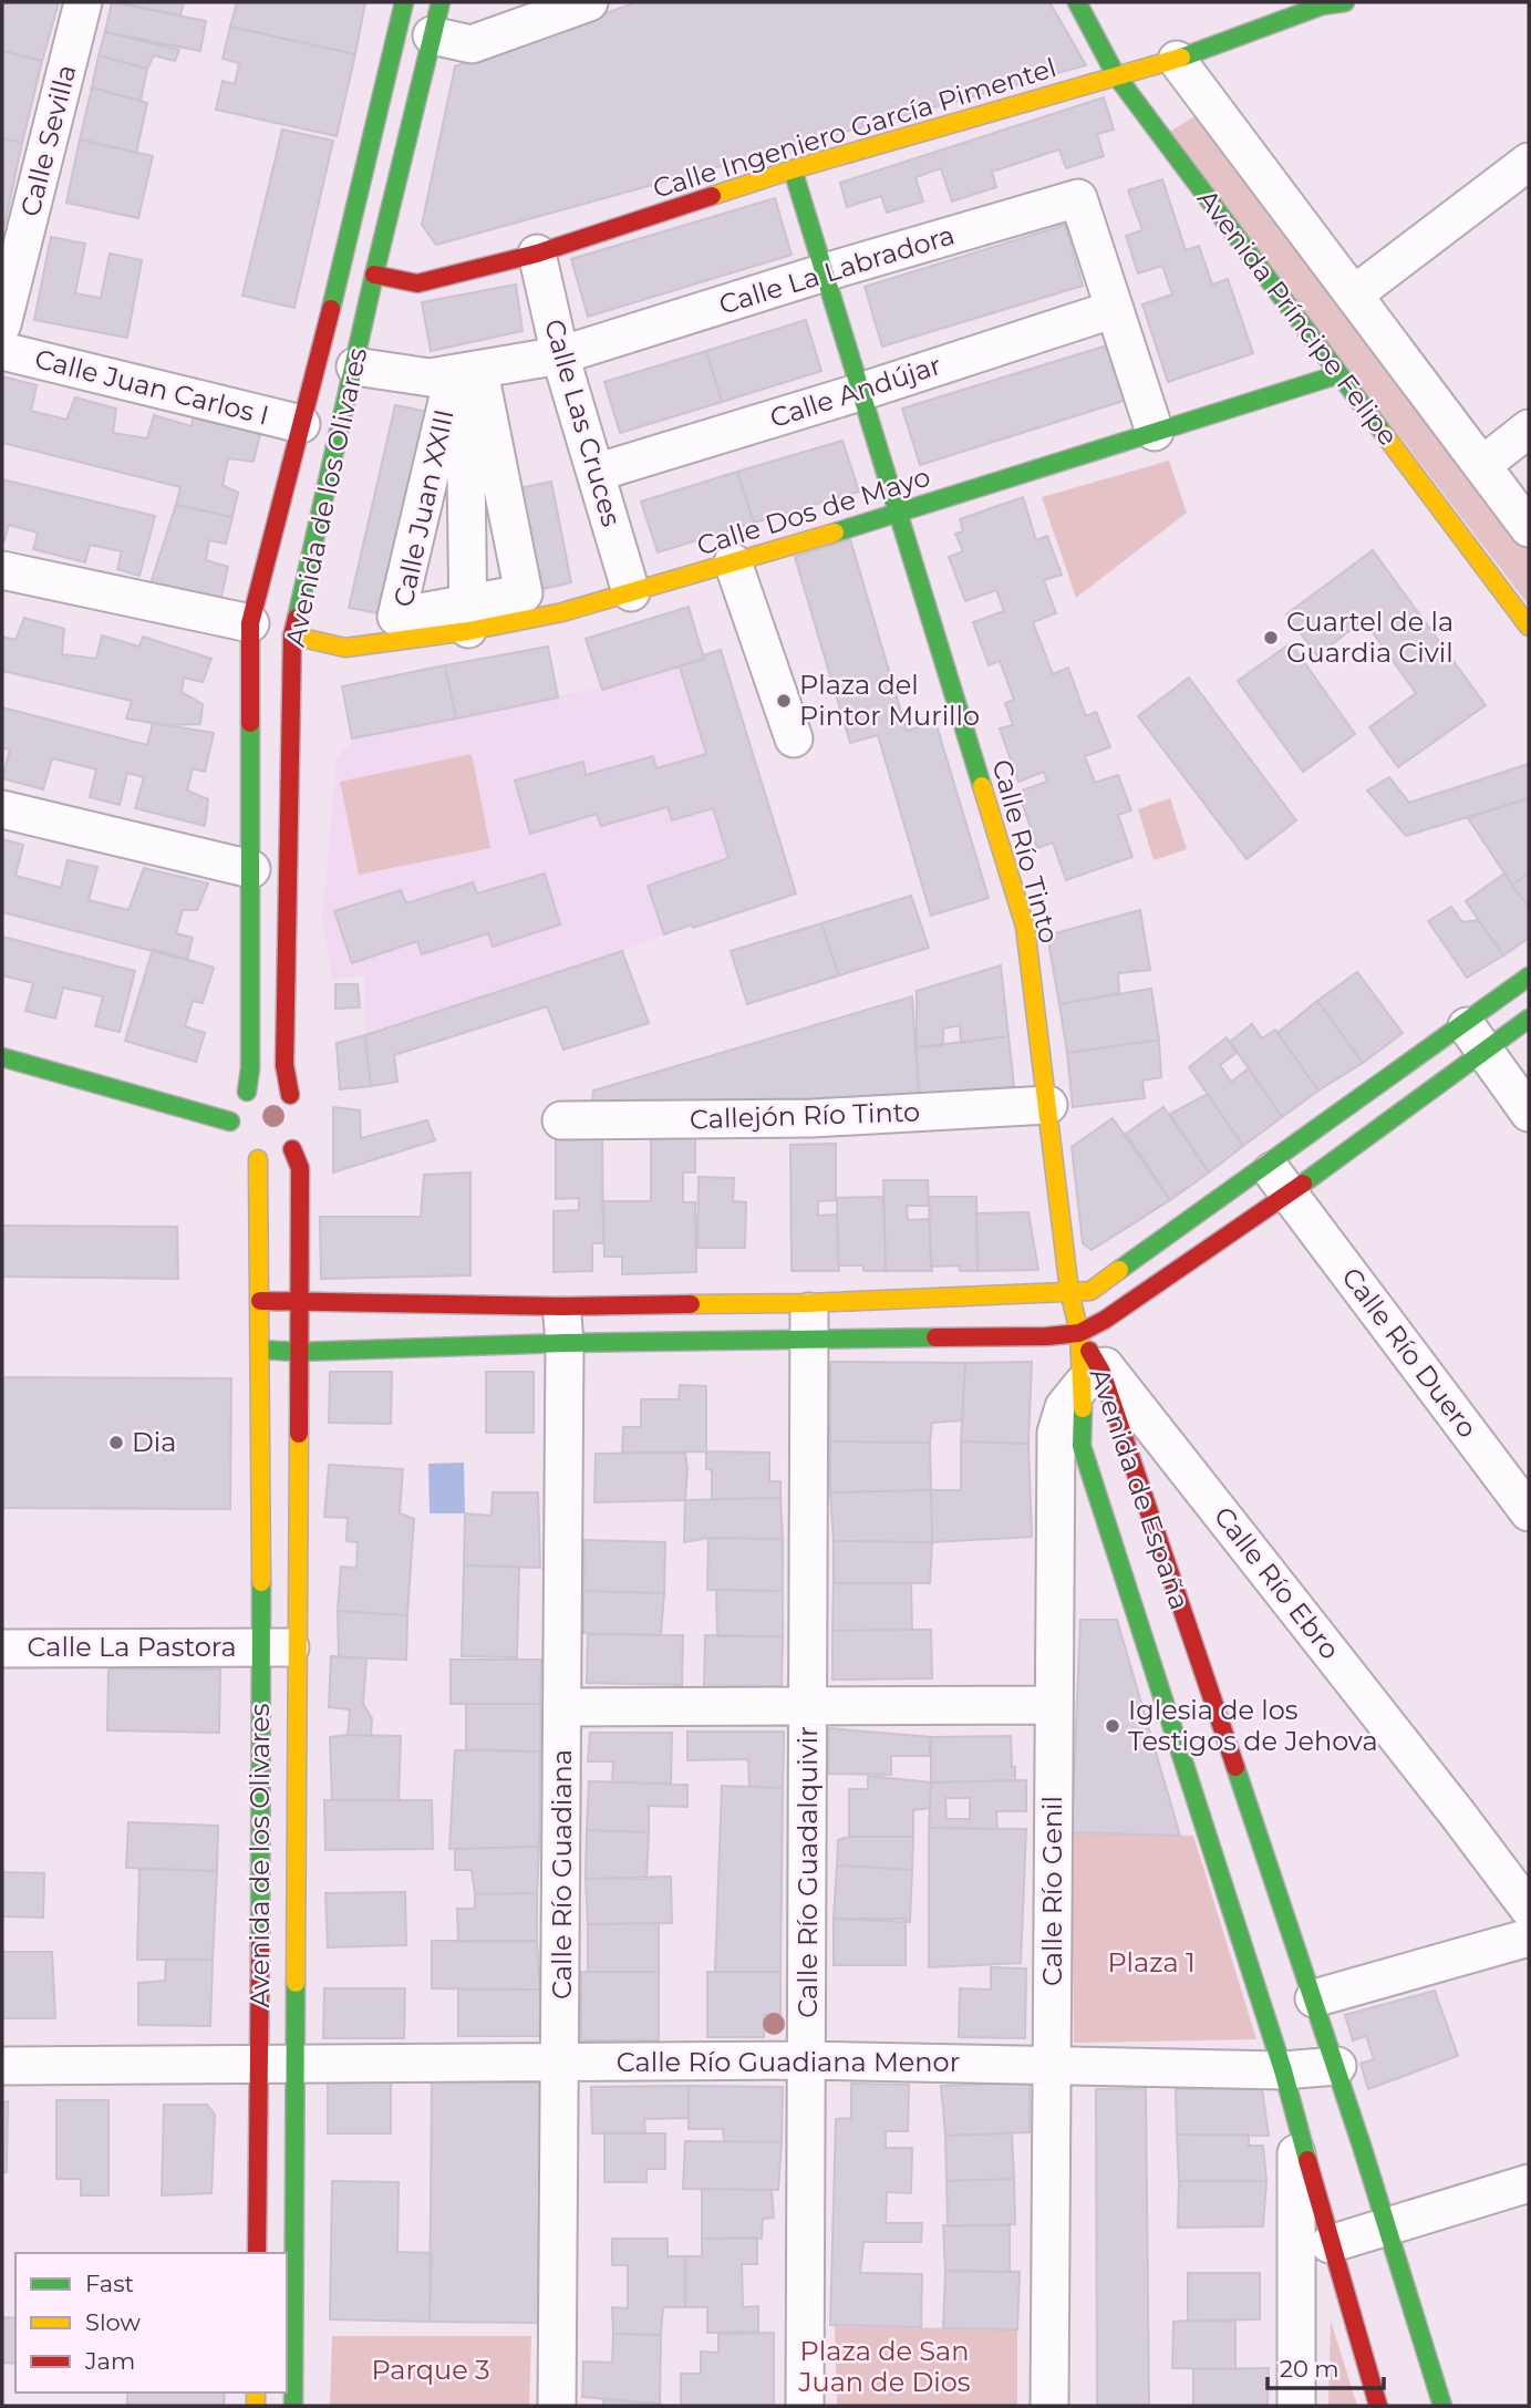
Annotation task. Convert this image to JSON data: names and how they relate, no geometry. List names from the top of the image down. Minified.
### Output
{"streets":{"street":["Calle Ingeniero García Pimentel","Calle Sevilla","Calle La Labradora","Avenida Príncipe Felipe","Calle Juan Carlos I","Calle Andújar","Calle Las Cruces","Avenida de los Olivares","Calle Juan XXIII","Calle Dos de Mayo","Calle Río Tinto","Callejón Río Tinto","Calle Río Duero","Avenida de España","Calle Río Ebro","Calle La Pastora","Calle Río Guadalquivir","Calle Río Guadiana","Calle Río Genil","Calle Río Guadiana Menor"]},"crossings":[["Calle Ingeniero García Pimentel","Avenida Príncipe Felipe"],["Calle Ingeniero García Pimentel","Calle Las Cruces"],["Calle Ingeniero García Pimentel","Avenida de los Olivares"],["Calle Ingeniero García Pimentel","Calle Río Tinto"],["Calle La Labradora","Calle Andújar"],["Calle La Labradora","Calle Las Cruces"],["Calle La Labradora","Avenida de los Olivares"],["Calle La Labradora","Calle Juan XXIII"],["Calle La Labradora","Calle Dos de Mayo"],["Calle La Labradora","Calle Río Tinto"],["Avenida Príncipe Felipe","Calle Dos de Mayo"],["Calle Juan Carlos I","Avenida de los Olivares"],["Calle Andújar","Calle Las Cruces"],["Calle Andújar","Calle Río Tinto"],["Calle Las Cruces","Calle Dos de Mayo"],["Avenida de los Olivares","Calle Dos de Mayo"],["Avenida de los Olivares","Calle La Pastora"],["Avenida de los Olivares","Calle Río Guadiana Menor"],["Calle Juan XXIII","Calle Dos de Mayo"],["Calle Dos de Mayo","Calle Río Tinto"],["Calle Río Tinto","Callejón Río Tinto"],["Calle Río Tinto","Avenida de España"],["Calle Río Tinto","Calle Río Ebro"],["Avenida de España","Calle Río Ebro"],["Avenida de España","Calle Río Genil"],["Avenida de España","Calle Río Guadiana Menor"],["Calle Río Guadalquivir","Calle Río Guadiana Menor"],["Calle Río Guadiana","Calle Río Guadiana Menor"],["Calle Río Genil","Calle Río Guadiana Menor"]],"parks":["Plaza 1","Plaza de San Juan de Dios","Parque 3"],"places":["Cuartel de la Guardia Civil","Plaza del Pintor Murillo","Dia","Iglesia de los Testigos de Jehova"],"legend":["Fast","Slow","Jam"],"scale_bar":"20 m"}
